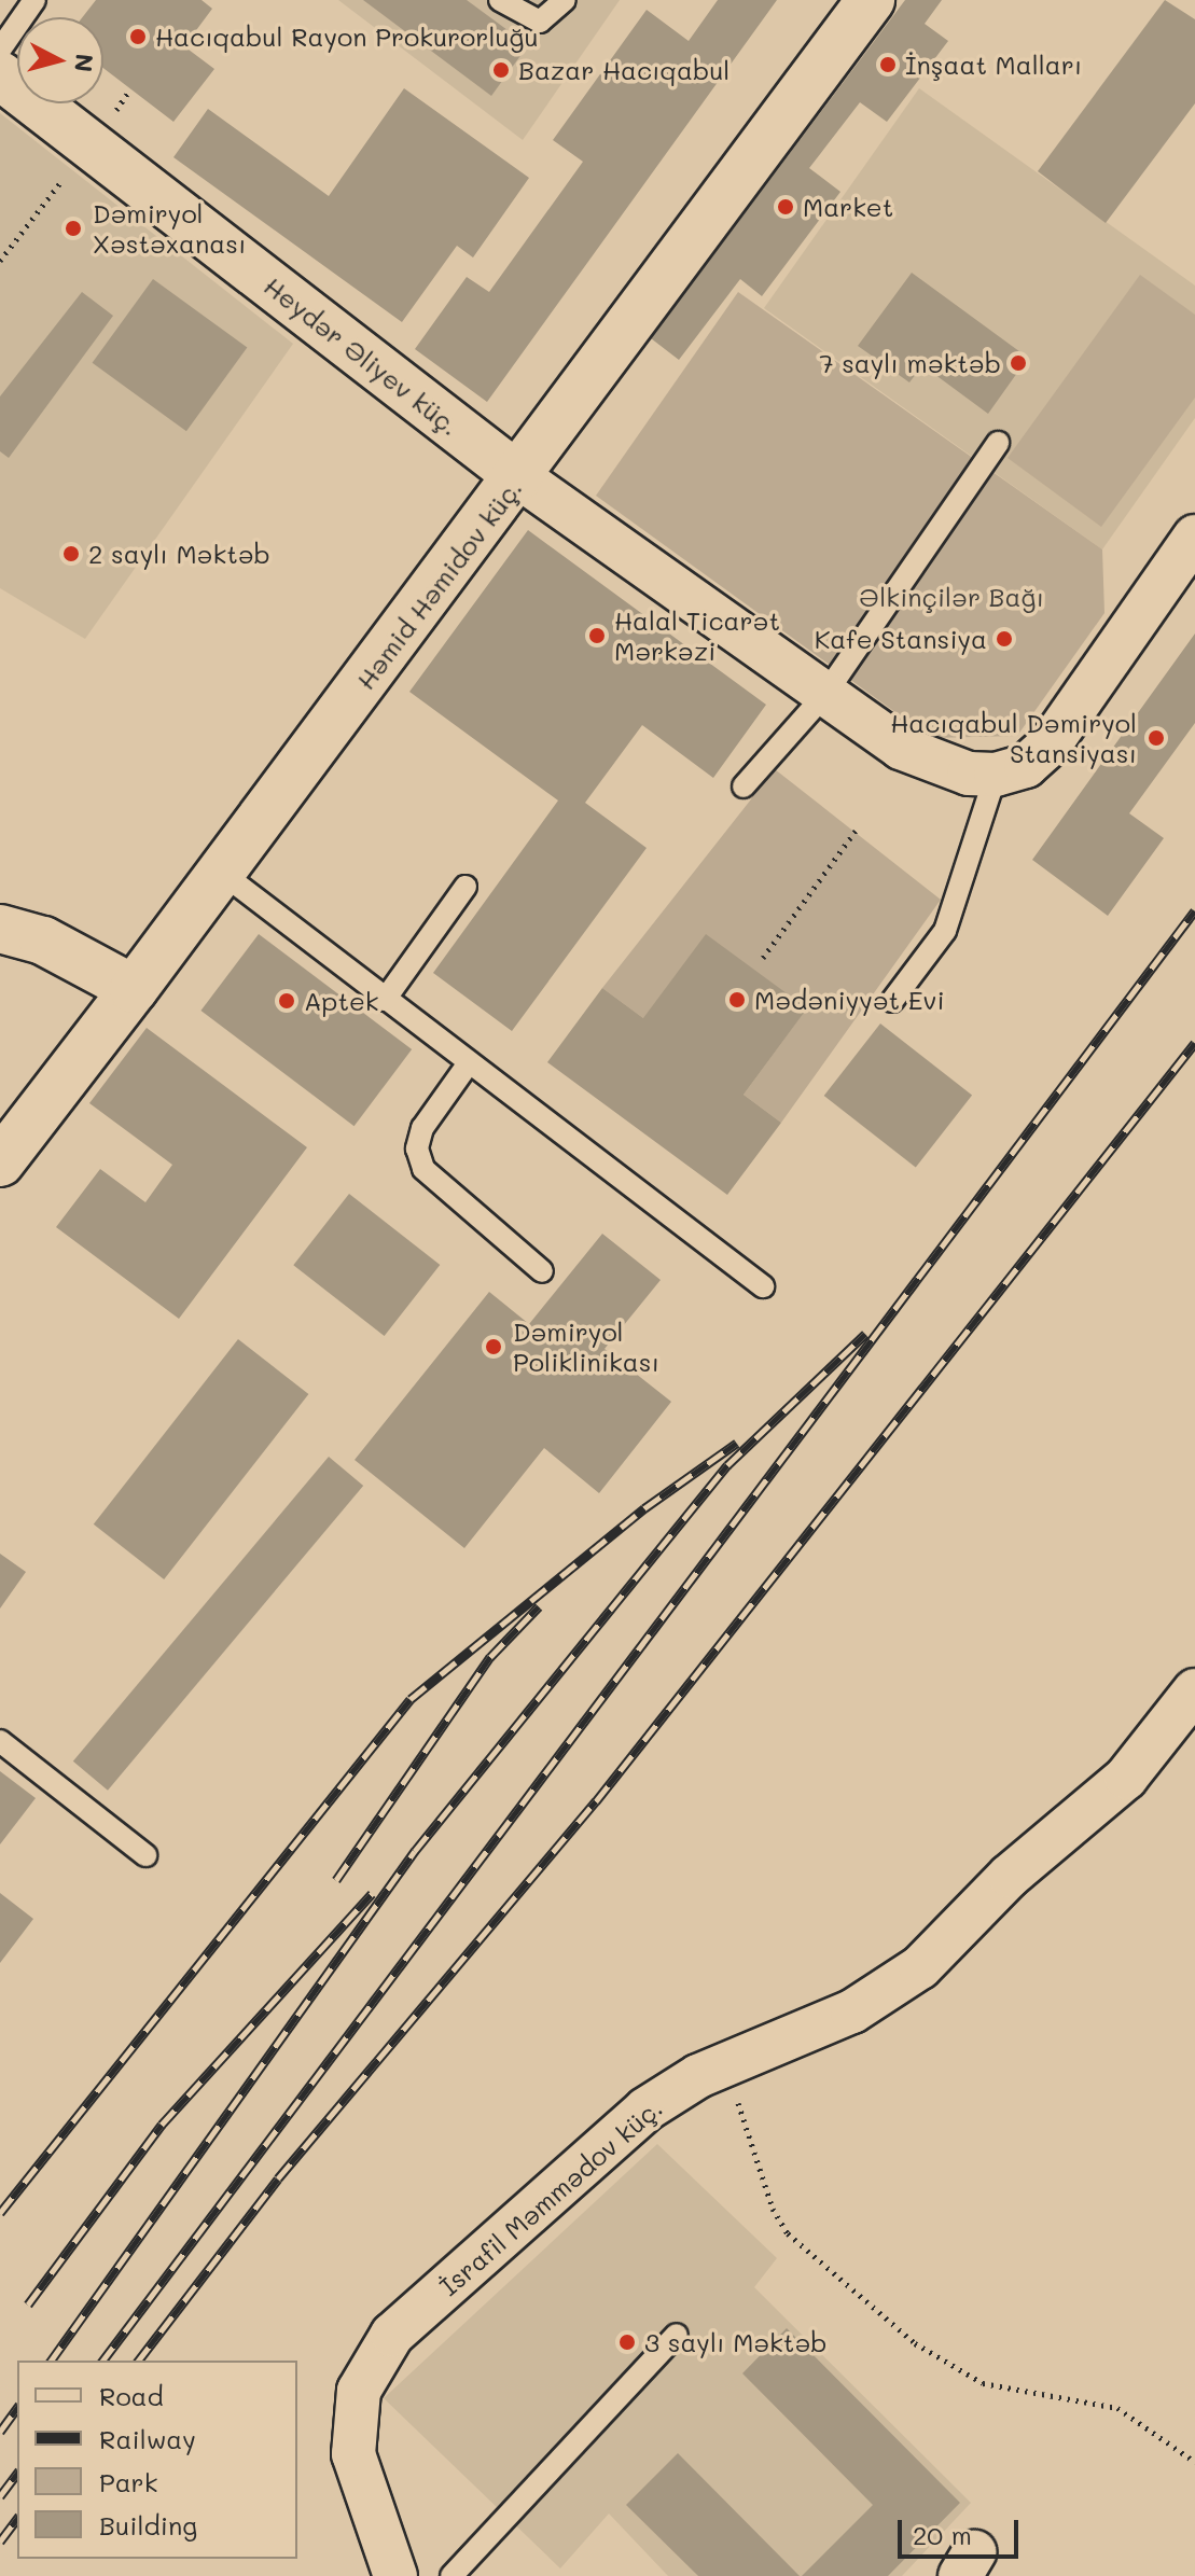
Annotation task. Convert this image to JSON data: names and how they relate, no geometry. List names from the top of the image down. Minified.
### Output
{"streets":{"main road":["Heydər Əliyev küç.","Həmid Həmidov küç."],"street":["İsrafil Məmmədov küç."]},"crossings":[["Heydər Əliyev küç.","Həmid Həmidov küç."]],"parks":["Əlkinçilər Bağı"],"places":["Hacıqabul Rayon Prokurorluğu","İnşaat Malları","Bazar Hacıqabul","Market","Dəmiryol Xəstəxanası","7 saylı məktəb","2 saylı Məktəb","Halal Ticarət Mərkəzi","Kafe Stansiya","Hacıqabul Dəmiryol Stansiyası","Mədəniyyət Evi","Aptek","Dəmiryol Poliklinikası","3 saylı Məktəb"],"legend":["Road","Railway","Park","Building"],"scale_bar":"20 m","north":"right"}
